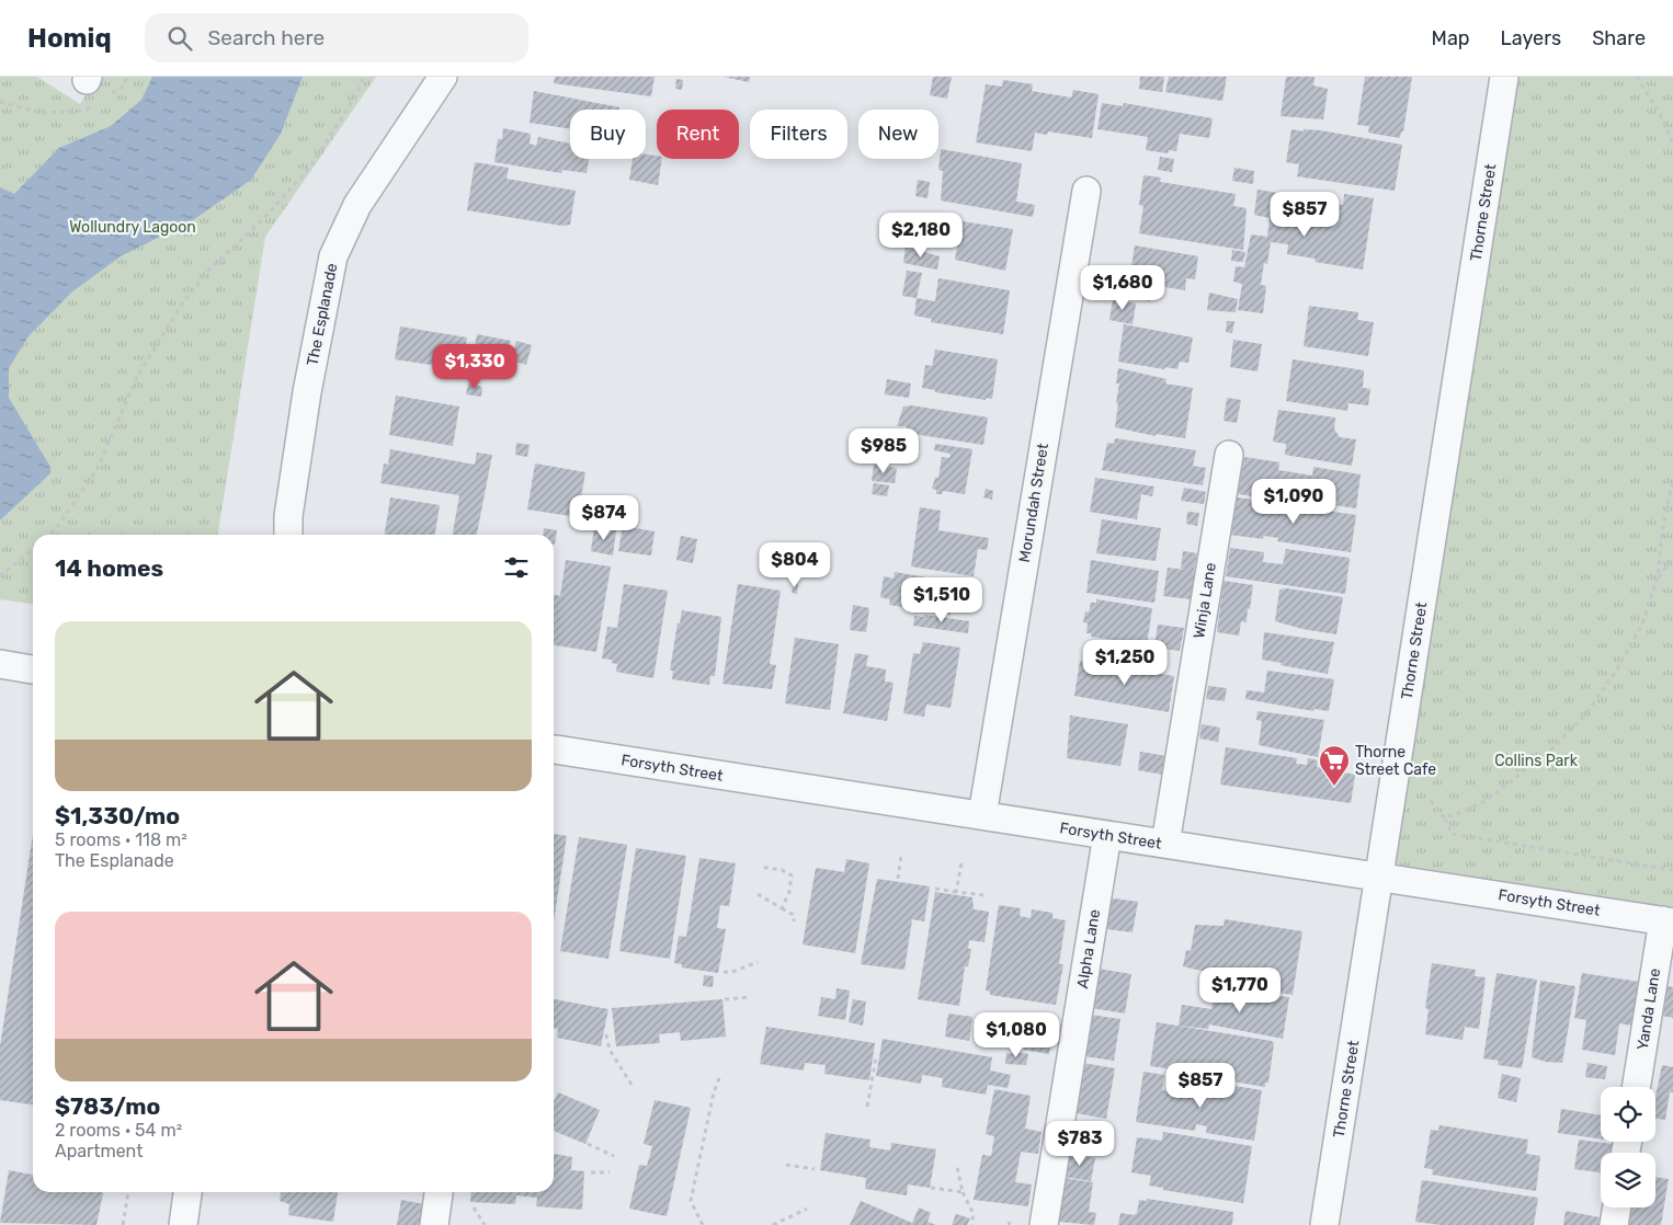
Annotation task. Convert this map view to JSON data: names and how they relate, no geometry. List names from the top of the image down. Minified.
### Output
{"streets":{"street":["Thorne Street","The Esplanade","Morundah Street","Winja Lane","Forsyth Street","Alpha Lane","Yanda Lane"]},"crossings":[["Thorne Street","Forsyth Street"],["Morundah Street","Forsyth Street"],["Winja Lane","Forsyth Street"],["Forsyth Street","Alpha Lane"],["Forsyth Street","Yanda Lane"]],"parks":["Wollundry Lagoon","Collins Park"],"places":{"supermarket":["Thorne Street Cafe"]},"page":{"header":"Homiq","search":"Search here","nav":["Map","Layers","Share"],"chip":["Buy","Rent","Filters","New"],"price":["$857","$2,180","$1,680","$1,330","$985","$1,090","$874","$804","$1,510","$1,250","$1,770","$1,080","$857","$783"],"heading":"14 homes","list":[{"name":"$1,330/mo","note":"5 rooms · 118 m² · The Esplanade"},{"name":"$783/mo","note":"2 rooms · 54 m² · Apartment"}]}}
